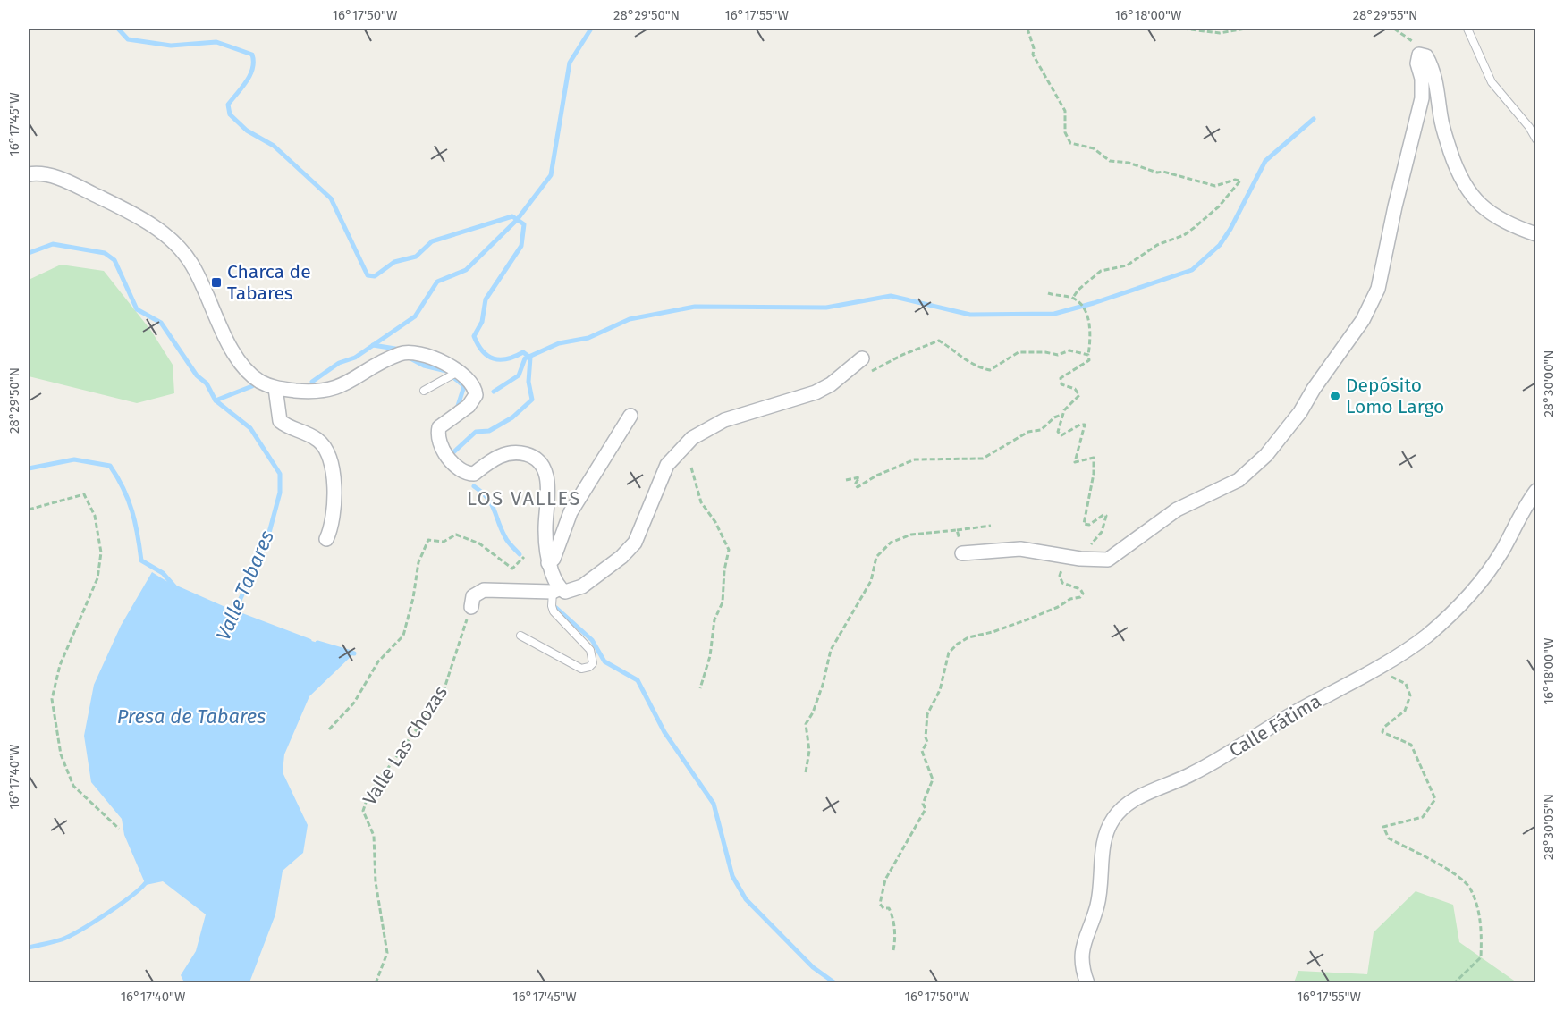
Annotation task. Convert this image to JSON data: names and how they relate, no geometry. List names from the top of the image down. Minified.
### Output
{"streets":{"street":["Calle Fátima"],"path":["Valle Las Chozas"]},"districts":["LOS VALLES"],"water":["Valle Tabares","Presa de Tabares"],"places":{"transit":["Charca de Tabares"],"other":["Depósito Lomo Largo"]},"coordinates":["16°17'50\"W","28°29'50\"N","16°17'55\"W","16°18'00\"W","28°29'55\"N","16°17'45\"W","28°30'00\"N","16°17'40\"W","28°30'05\"N"]}
